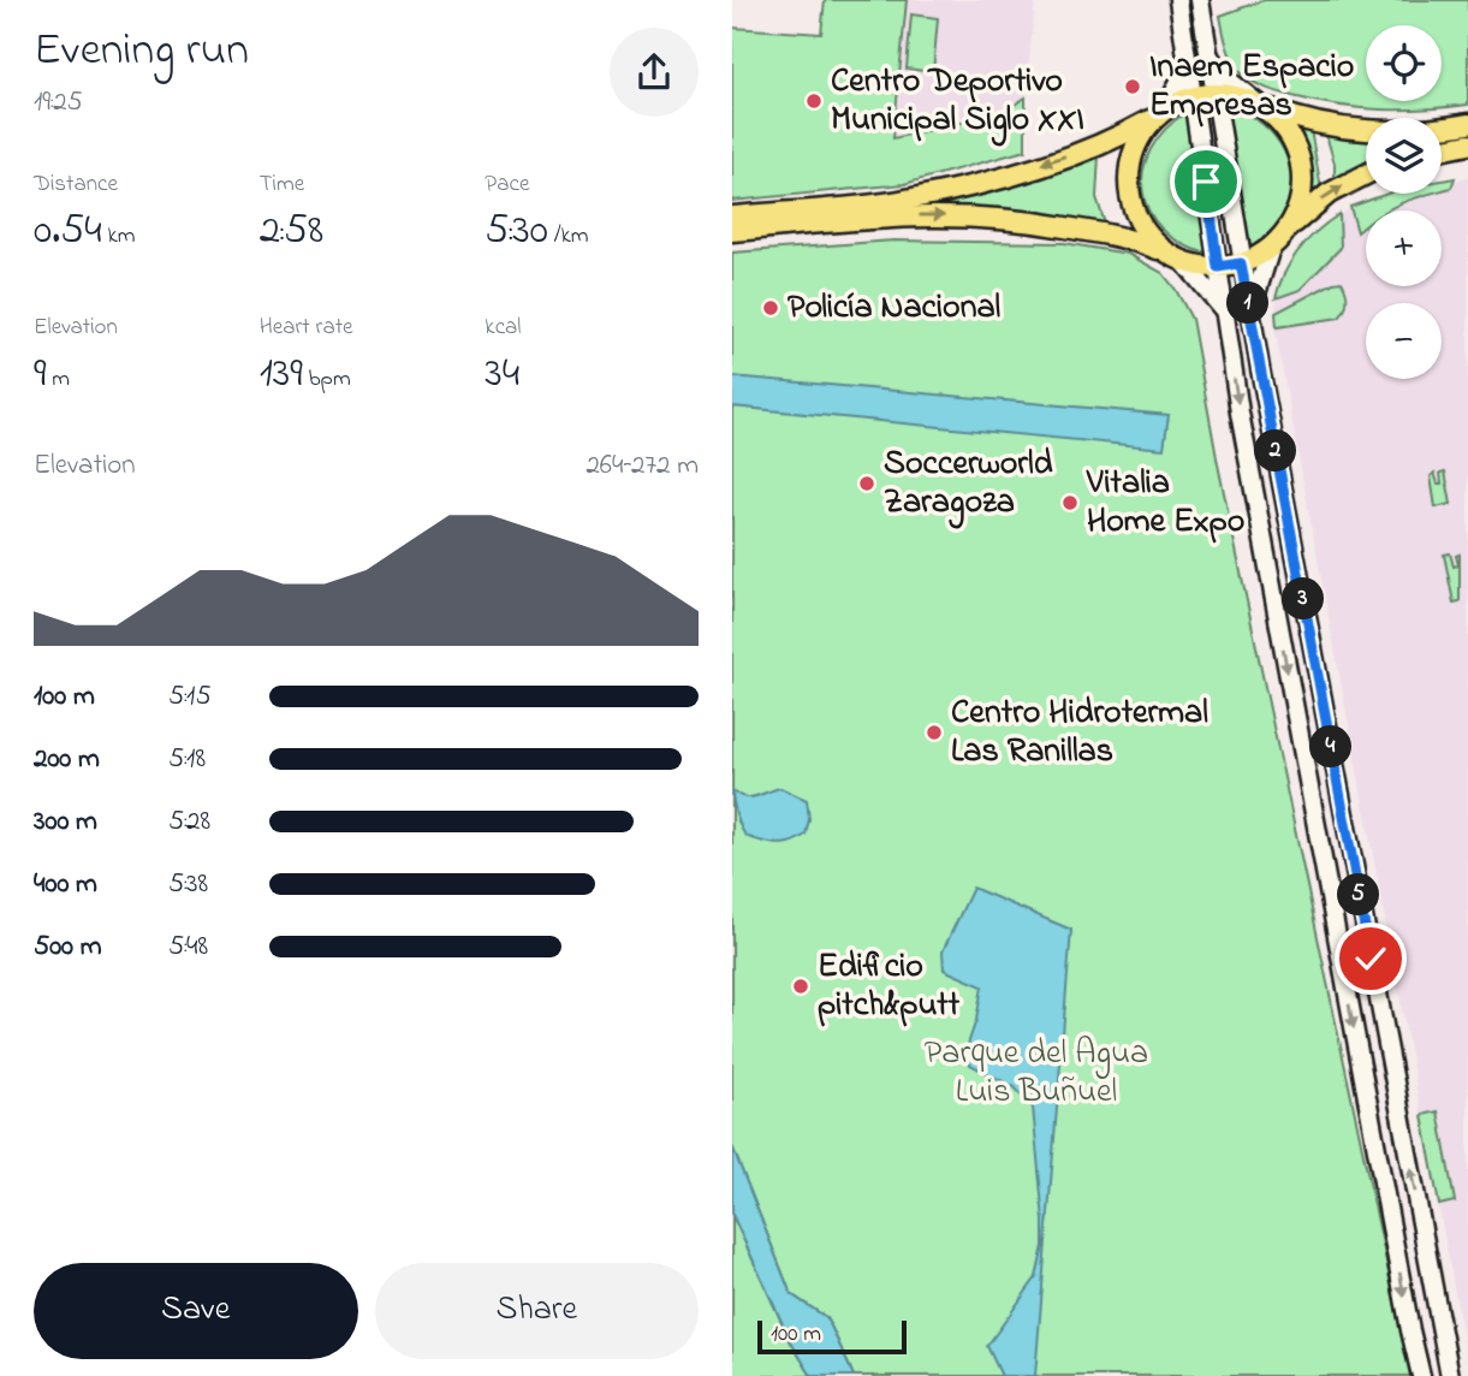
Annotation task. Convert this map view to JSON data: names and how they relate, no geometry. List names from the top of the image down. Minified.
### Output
{"parks":["Parque del Agua Luis Buñuel"],"places":["Inaem Espacio Empresas","Centro Deportivo Municipal Siglo XXI","Policía Nacional","Soccerworld Zaragoza","Vitalia Home Expo","Centro Hidrotermal Las Ranillas","Edificio pitch&putt"],"scale_bar":"100 m","page":{"heading":["Evening run","19:25"],"map_buttons":["+","−"],"stats":[["Distance","0.54 km"],["Time","2:58"],["Pace","5:30 /km"],["Elevation","9 m"],["Heart rate","139 bpm"],["kcal","34"]],"pins":["1","2","3","4","5"],"chart":["Elevation","264–272 m"],"list":[{"name":"100 m","note":"5:15"},{"name":"200 m","note":"5:18"},{"name":"300 m","note":"5:28"},{"name":"400 m","note":"5:38"},{"name":"500 m","note":"5:48"}],"buttons":["Save","Share"],"scale":"100 m"}}
